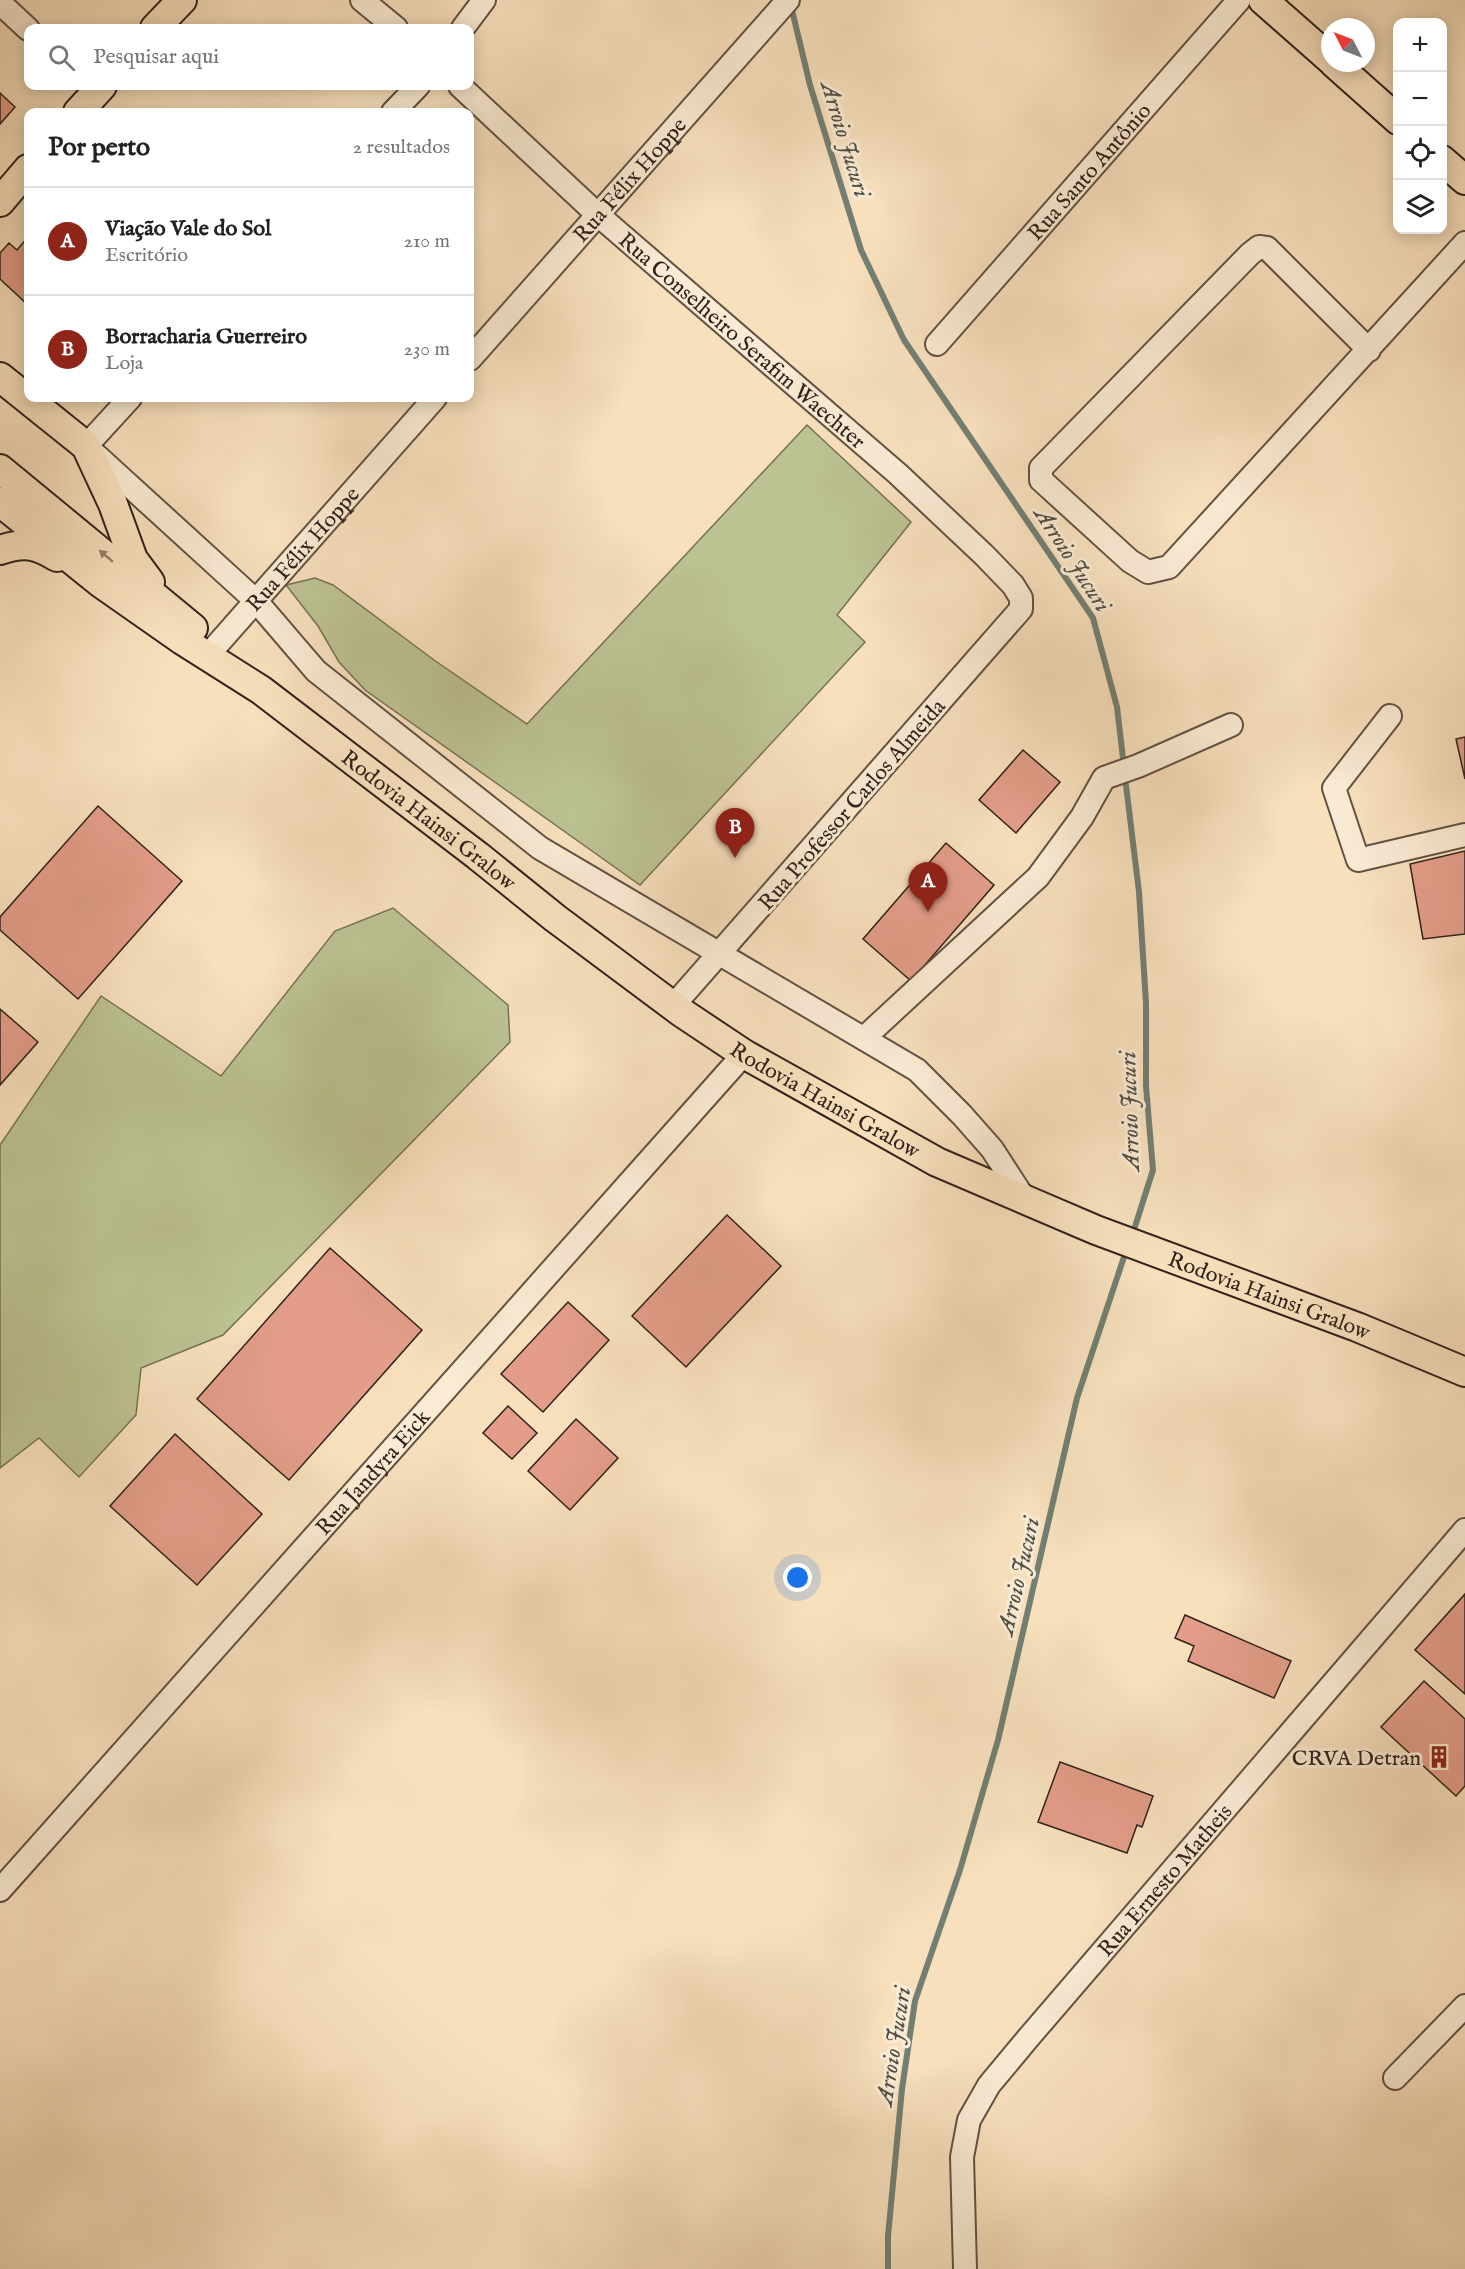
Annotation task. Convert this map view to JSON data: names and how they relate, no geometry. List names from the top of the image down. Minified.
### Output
{"streets":{"main road":["Rodovia Hainsi Gralow"],"street":["Rua Santo Antônio","Rua Félix Hoppe","Rua Conselheiro Serafim Waechter","Rua Professor Carlos Almeida","Rua Jandyra Eick","Rua Ernesto Matheis"]},"crossings":[["Rua Félix Hoppe","Rua Conselheiro Serafim Waechter"],["Rua Félix Hoppe","Rodovia Hainsi Gralow"],["Rua Conselheiro Serafim Waechter","Rua Professor Carlos Almeida"],["Rua Professor Carlos Almeida","Rodovia Hainsi Gralow"],["Rodovia Hainsi Gralow","Rua Jandyra Eick"]],"water":["Arroio Jucuri"],"places":{"building":["CRVA Detran"]},"north":"top left","page":{"map_buttons":["+","−"],"search":"Pesquisar aqui","heading":["Por perto","2 resultados"],"list":[{"mark":"A","name":"Viação Vale do Sol","note":"Escritório","value":"210 m"},{"mark":"B","name":"Borracharia Guerreiro","note":"Loja","value":"230 m"}],"pins":["B","A"]}}
